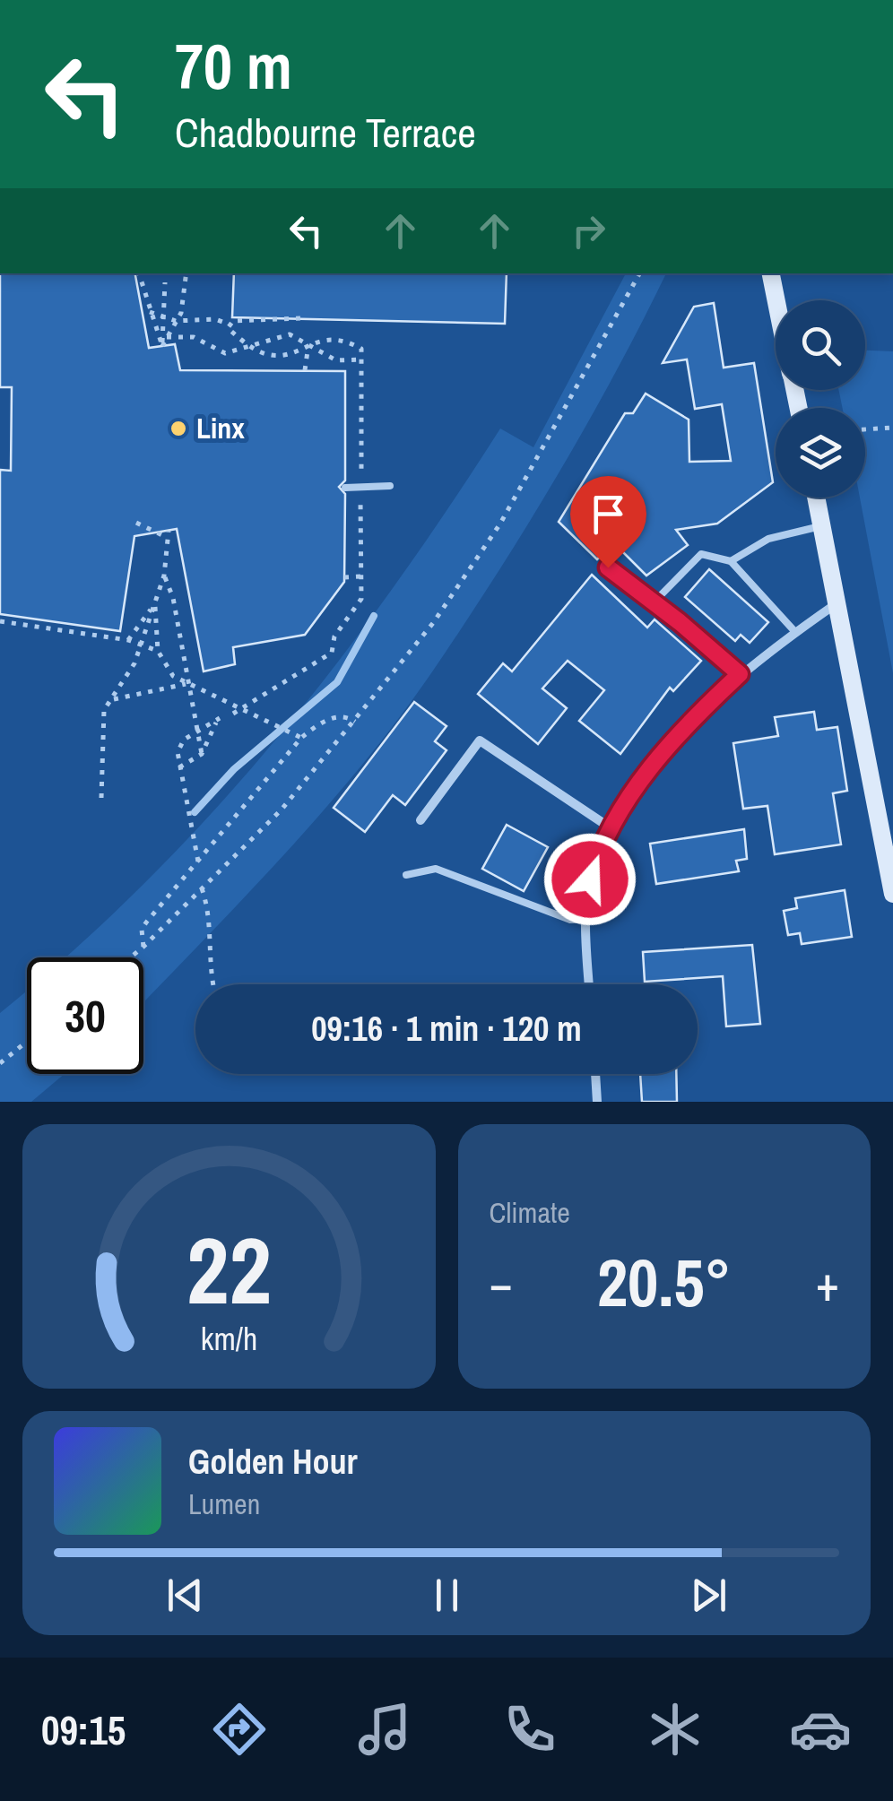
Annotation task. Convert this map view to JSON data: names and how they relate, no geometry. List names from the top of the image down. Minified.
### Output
{"places":["Linx"],"page":{"turn":["70 m","Chadbourne Terrace"],"limit":"30","trip":"09:16 · 1 min · 120 m","tile":"Climate","heat":["−","20.5°","+"],"song":["Golden Hour","Lumen"],"tabs":"09:15","gauge":["22","km/h"]}}
